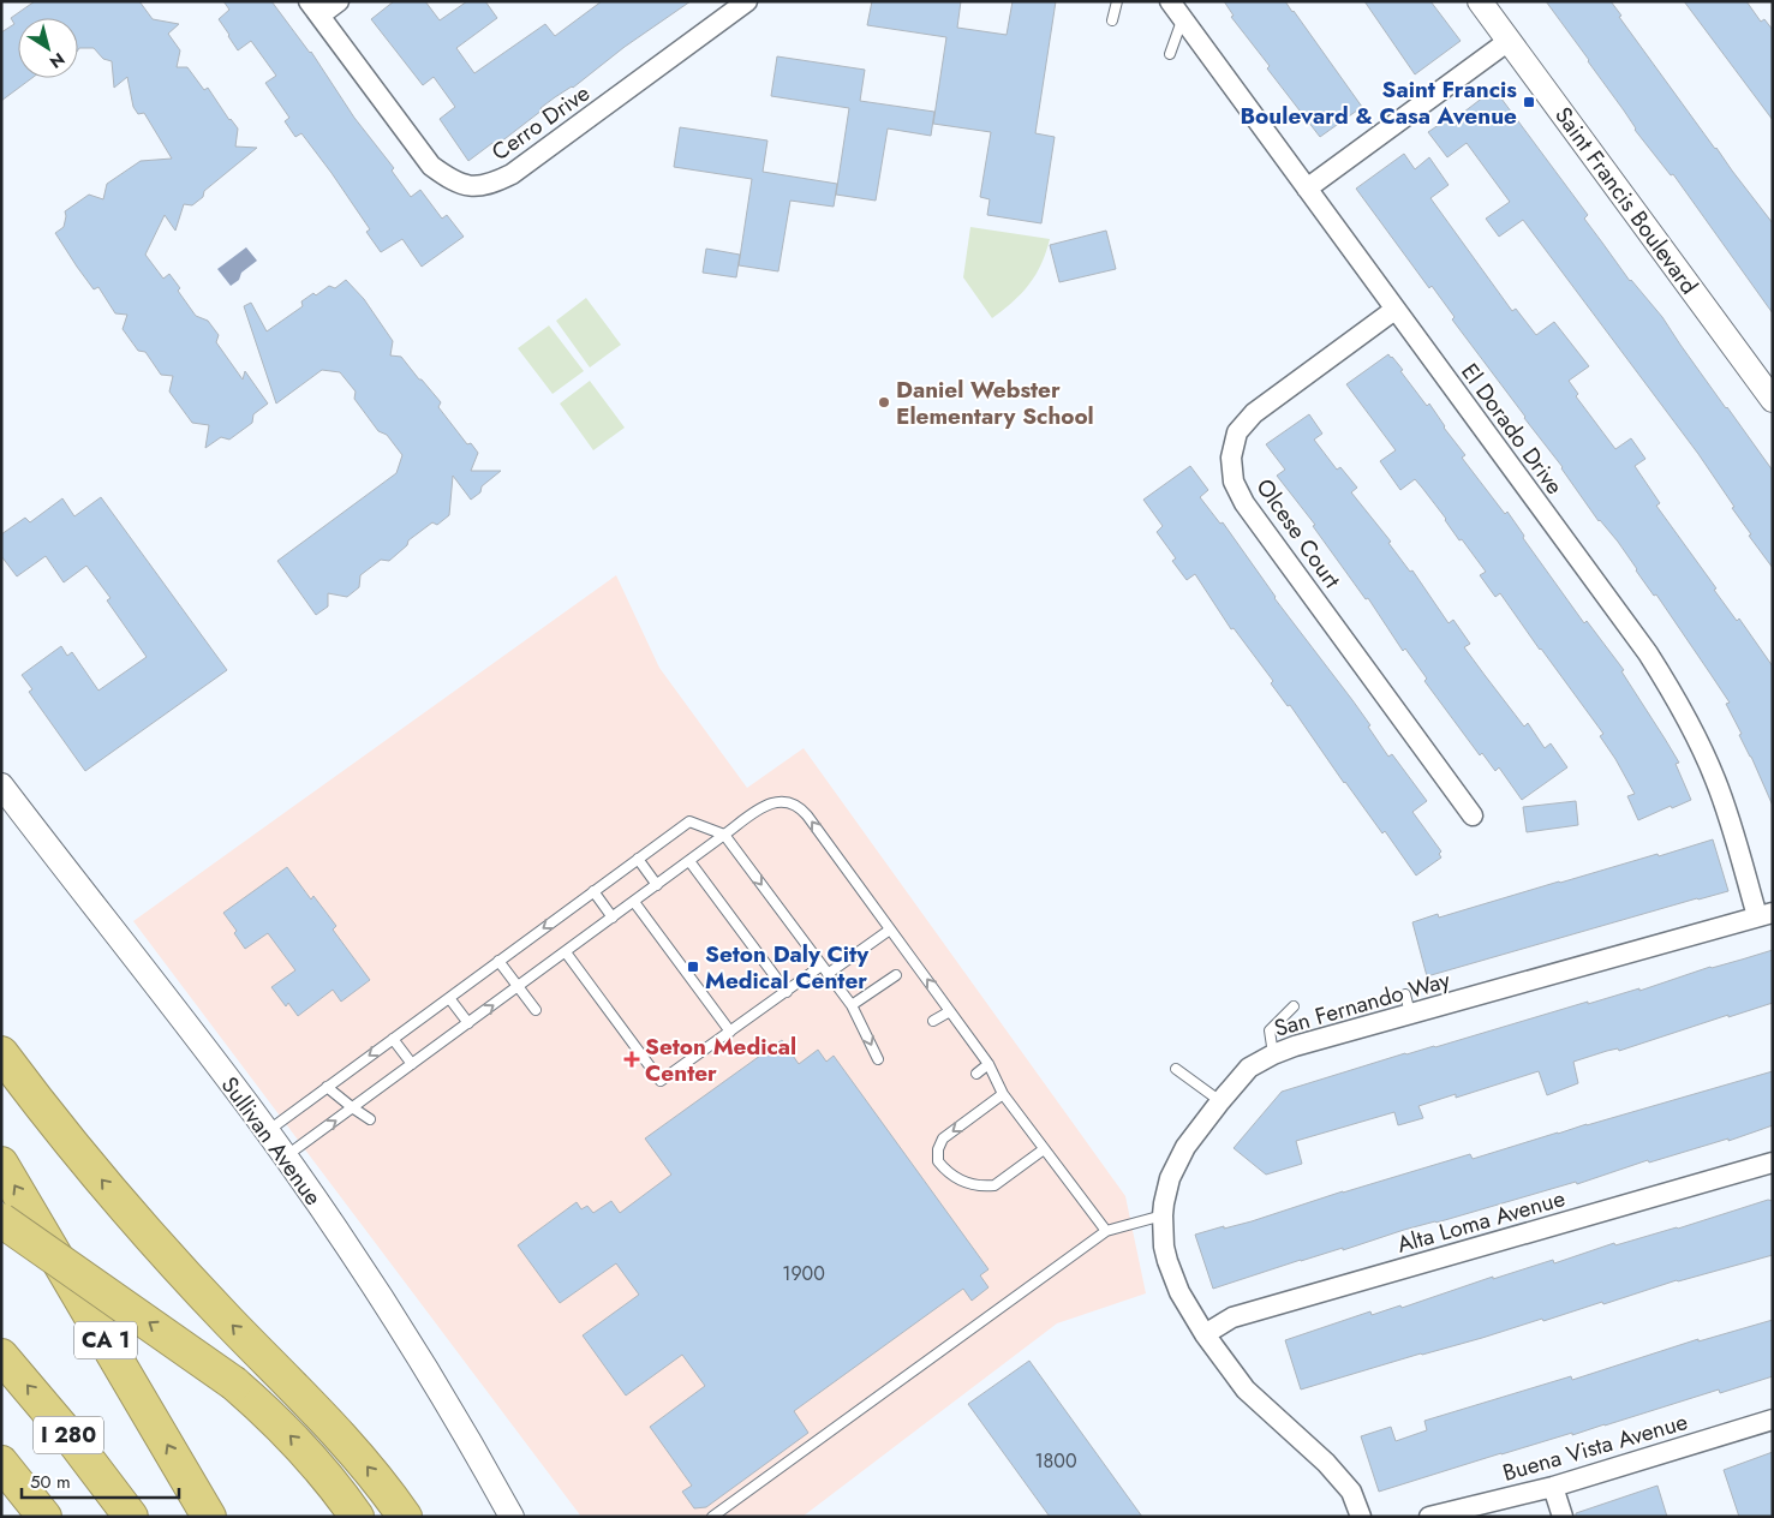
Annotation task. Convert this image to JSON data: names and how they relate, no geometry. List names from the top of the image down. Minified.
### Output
{"streets":{"highway":["CA 1","I 280"],"street":["Cerro Drive","Saint Francis Boulevard","El Dorado Drive","Olcese Court","San Fernando Way","Sullivan Avenue","Alta Loma Avenue","Buena Vista Avenue"]},"crossings":[["El Dorado Drive","Olcese Court"],["El Dorado Drive","San Fernando Way"],["San Fernando Way","Alta Loma Avenue"]],"places":{"transit":["Saint Francis Boulevard & Casa Avenue","Seton Daly City Medical Center"],"other":["Daniel Webster Elementary School"],"health":["Seton Medical Center"]},"house_numbers":["1900","1800"],"scale_bar":"50 m","north":"bottom right"}
